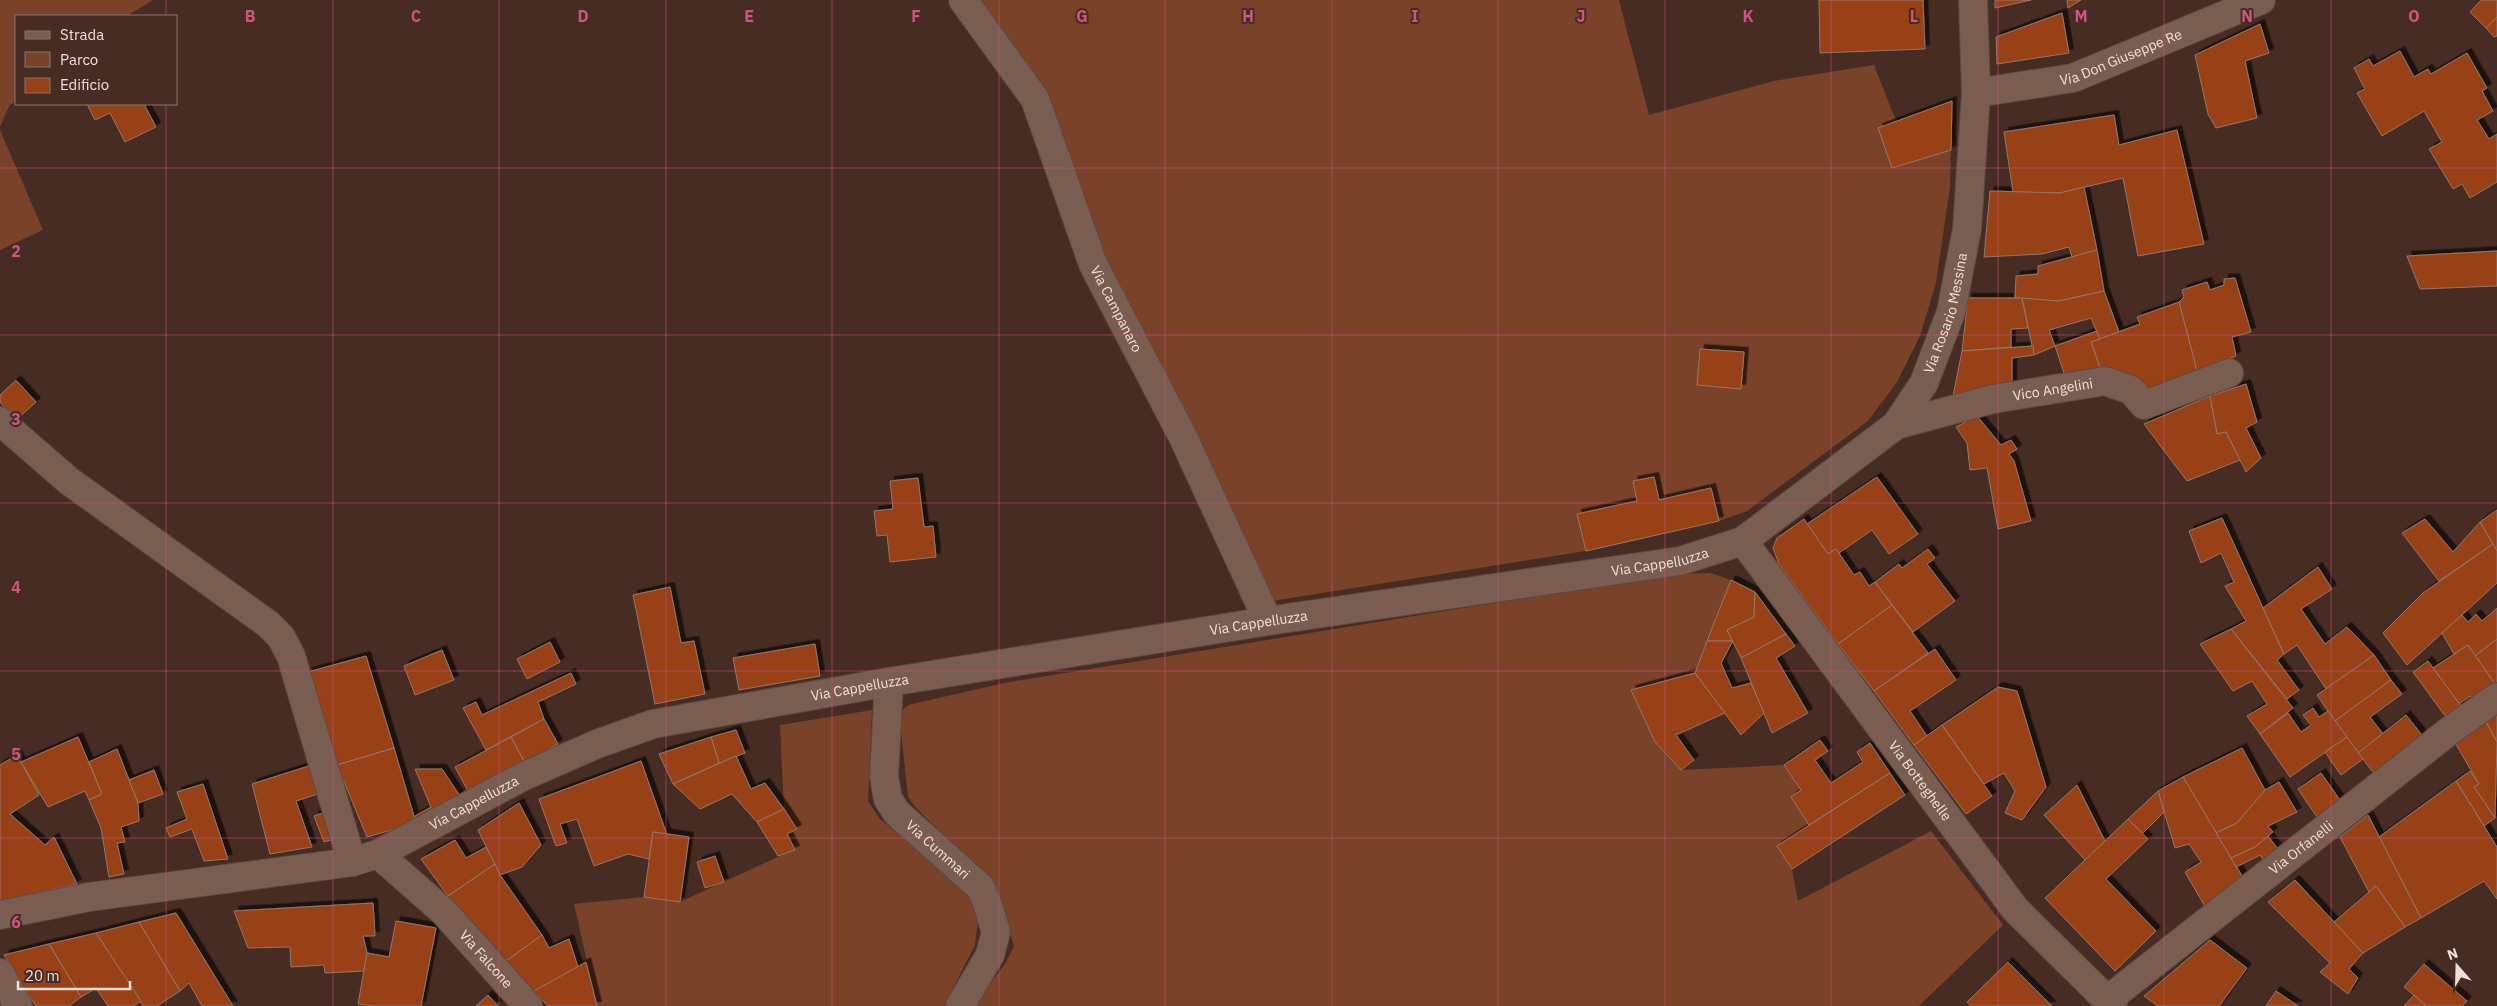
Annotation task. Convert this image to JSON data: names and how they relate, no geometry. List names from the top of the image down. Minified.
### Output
{"streets":{"street":["Via Don Giuseppe Re","Via Campanaro","Via Rosario Messina","Vico Angelini","Via Cappelluzza","Via Botteghelle","Via Cummari","Via Orfanelli","Via Falcone"]},"crossings":[["Via Don Giuseppe Re","Via Rosario Messina"],["Via Campanaro","Via Cappelluzza"],["Via Rosario Messina","Vico Angelini"],["Via Rosario Messina","Via Cappelluzza"],["Via Rosario Messina","Via Botteghelle"],["Via Cappelluzza","Via Botteghelle"],["Via Cappelluzza","Via Cummari"],["Via Cappelluzza","Via Falcone"],["Via Botteghelle","Via Orfanelli"]],"legend":["Strada","Parco","Edificio"],"scale_bar":"20 m","north":"top","grid":{"columns":["B","C","D","E","F","G","H","I","J","K","L","M","N","O"],"rows":["2","3","4","5","6"]}}
